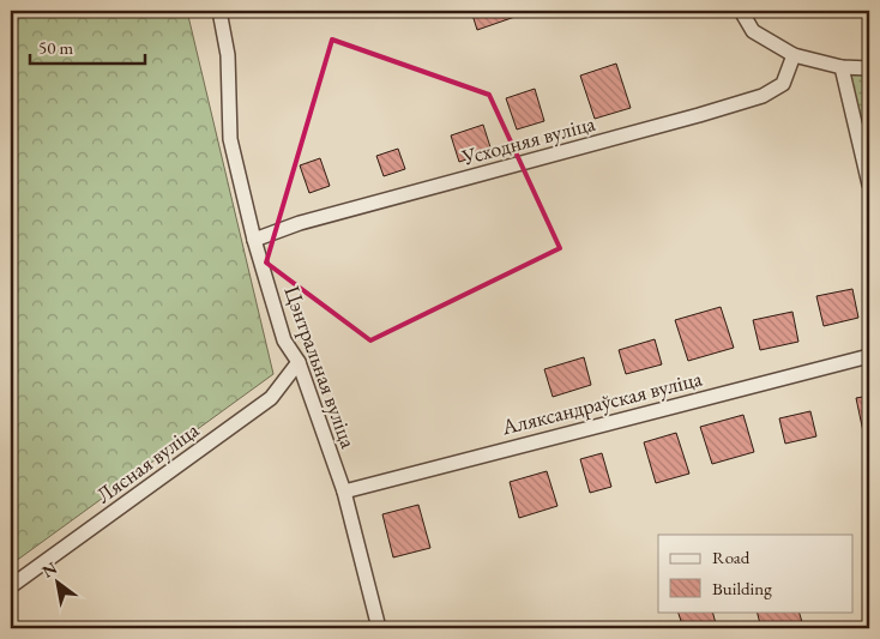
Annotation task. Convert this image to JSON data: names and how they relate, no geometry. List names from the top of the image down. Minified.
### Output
{"streets":{"street":["Усходняя вуліца","Цэнтральная вуліца","Аляксандраўская вуліца","Лясная вуліца"]},"crossings":[["Усходняя вуліца","Цэнтральная вуліца"],["Цэнтральная вуліца","Аляксандраўская вуліца"],["Цэнтральная вуліца","Лясная вуліца"]],"legend":["Road","Building"],"scale_bar":"50 m","north":"top left"}
